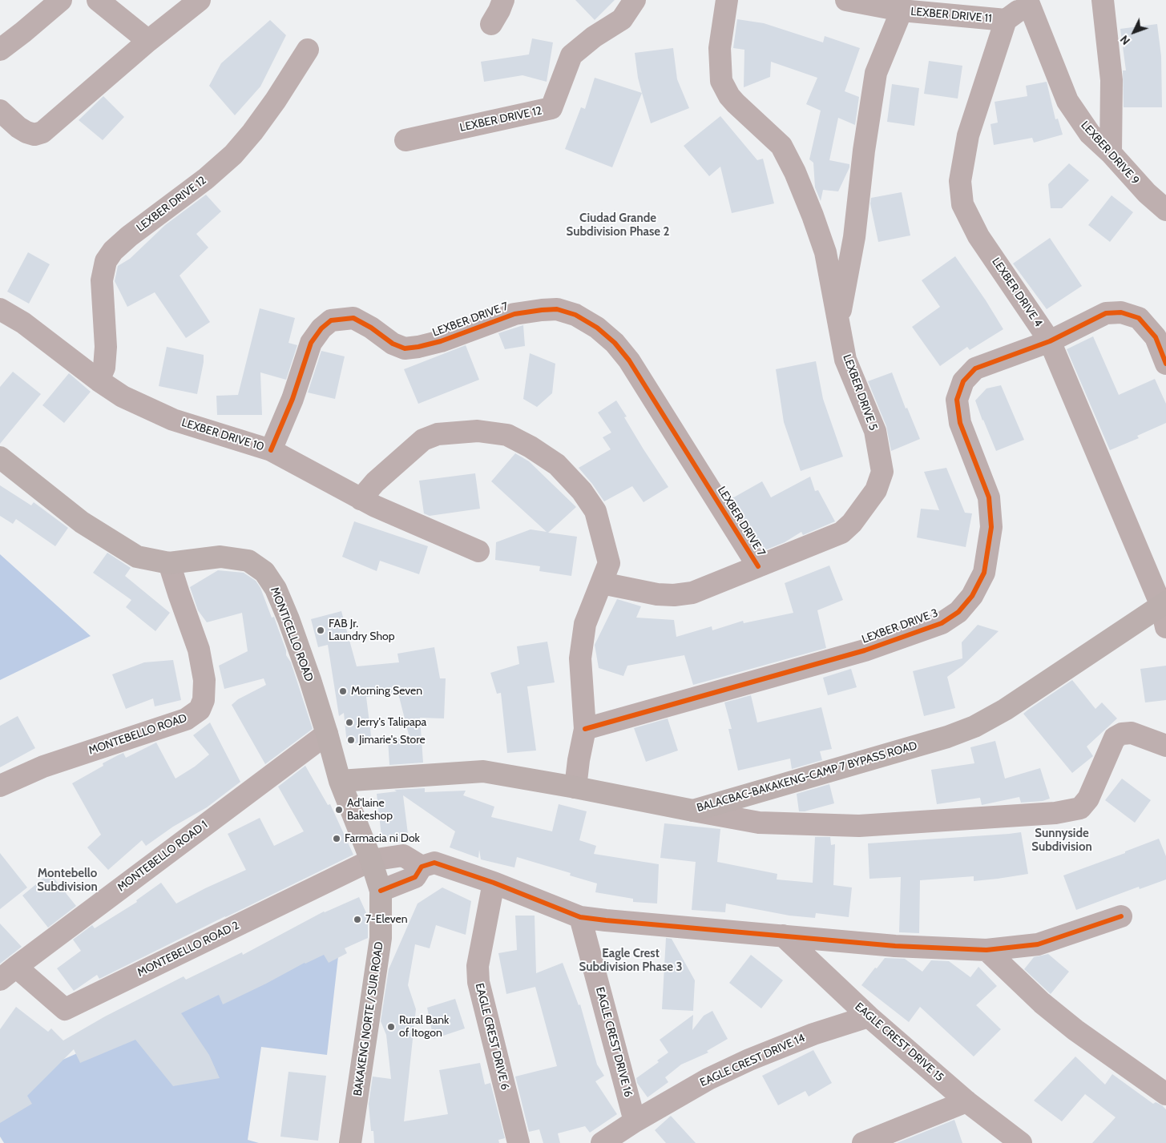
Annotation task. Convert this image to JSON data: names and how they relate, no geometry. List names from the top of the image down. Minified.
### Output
{"streets":{"main road":["MONTICELLO ROAD","BALACBAC-BAKAKENG-CAMP 7 BYPASS ROAD","BAKAKENG NORTE / SUR ROAD"],"street":["LEXBER DRIVE 11","LEXBER DRIVE 12","LEXBER DRIVE 9","LEXBER DRIVE 4","LEXBER DRIVE 7","LEXBER DRIVE 5","LEXBER DRIVE 10","LEXBER DRIVE 3","MONTEBELLO ROAD","MONTEBELLO ROAD 1","MONTEBELLO ROAD 2","EAGLE CREST DRIVE 6","EAGLE CREST DRIVE 16","EAGLE CREST DRIVE 15","EAGLE CREST DRIVE 14"]},"crossings":[["LEXBER DRIVE 11","LEXBER DRIVE 9"],["LEXBER DRIVE 11","LEXBER DRIVE 4"],["LEXBER DRIVE 11","LEXBER DRIVE 5"],["LEXBER DRIVE 12","LEXBER DRIVE 10"],["LEXBER DRIVE 4","LEXBER DRIVE 3"],["LEXBER DRIVE 4","BALACBAC-BAKAKENG-CAMP 7 BYPASS ROAD"],["LEXBER DRIVE 7","LEXBER DRIVE 5"],["LEXBER DRIVE 7","LEXBER DRIVE 10"],["MONTICELLO ROAD","MONTEBELLO ROAD"],["MONTICELLO ROAD","BALACBAC-BAKAKENG-CAMP 7 BYPASS ROAD"],["MONTICELLO ROAD","MONTEBELLO ROAD 1"],["MONTICELLO ROAD","BAKAKENG NORTE / SUR ROAD"],["BALACBAC-BAKAKENG-CAMP 7 BYPASS ROAD","BAKAKENG NORTE / SUR ROAD"],["MONTEBELLO ROAD 1","MONTEBELLO ROAD 2"],["MONTEBELLO ROAD 2","BAKAKENG NORTE / SUR ROAD"],["EAGLE CREST DRIVE 16","EAGLE CREST DRIVE 14"],["EAGLE CREST DRIVE 15","EAGLE CREST DRIVE 14"]],"districts":["Ciudad Grande Subdivision Phase 2","Sunnyside Subdivision","Montebello Subdivision","Eagle Crest Subdivision Phase 3"],"places":["FAB Jr. Laundry Shop","Morning Seven","Jerry's Talipapa","Jimarie's Store","Ad'laine Bakeshop","Farmacia ni Dok","7-Eleven","Rural Bank of Itogon"],"north":"bottom left"}
